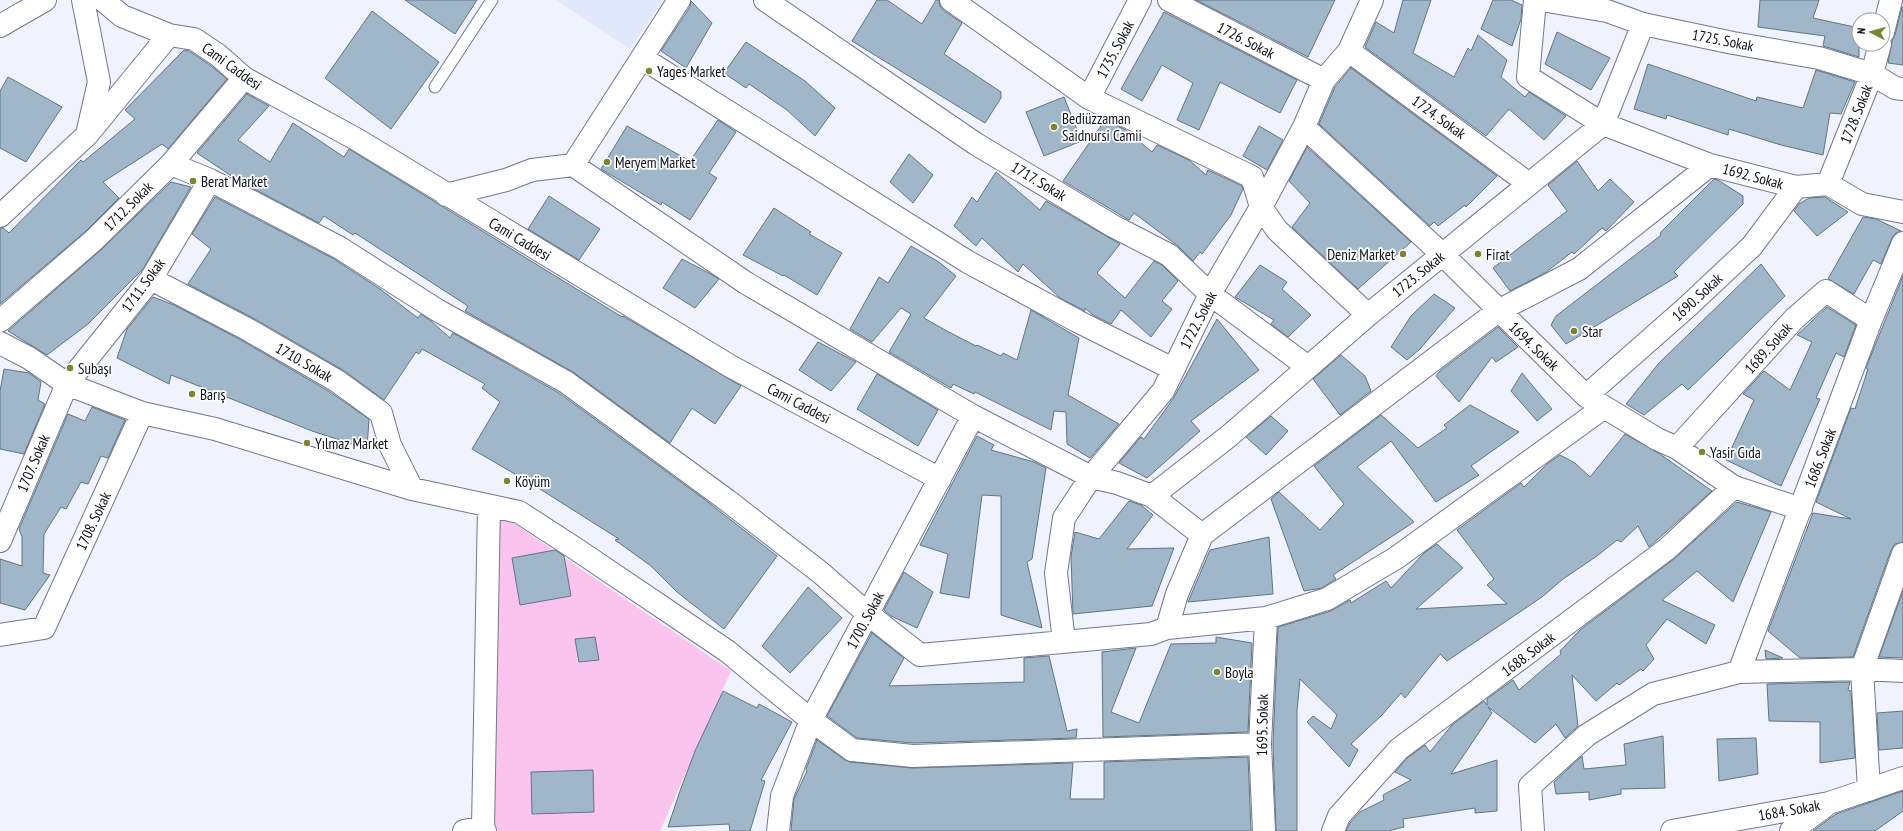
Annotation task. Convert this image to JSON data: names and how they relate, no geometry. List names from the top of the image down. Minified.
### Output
{"streets":{"street":["1726. Sokak","1725. Sokak","1735. Sokak","Cami Caddesi","1728. Sokak","1724. Sokak","1692. Sokak","1717. Sokak","1712. Sokak","1723. Sokak","1711. Sokak","1690. Sokak","1722. Sokak","1694. Sokak","1689. Sokak","1710. Sokak","1686. Sokak","1707. Sokak","1708. Sokak","1700. Sokak","1688. Sokak","1695. Sokak","1684. Sokak"]},"crossings":[["1726. Sokak","1722. Sokak"],["1725. Sokak","1728. Sokak"],["1725. Sokak","1723. Sokak"],["Cami Caddesi","1712. Sokak"],["Cami Caddesi","1700. Sokak"],["1728. Sokak","1692. Sokak"],["1724. Sokak","1723. Sokak"],["1724. Sokak","1722. Sokak"],["1692. Sokak","1723. Sokak"],["1692. Sokak","1690. Sokak"],["1717. Sokak","1723. Sokak"],["1717. Sokak","1722. Sokak"],["1712. Sokak","1690. Sokak"],["1723. Sokak","1694. Sokak"],["1711. Sokak","1690. Sokak"],["1711. Sokak","1710. Sokak"],["1711. Sokak","1707. Sokak"],["1690. Sokak","1722. Sokak"],["1690. Sokak","1694. Sokak"],["1690. Sokak","1700. Sokak"],["1690. Sokak","1695. Sokak"],["1722. Sokak","1694. Sokak"],["1694. Sokak","1689. Sokak"],["1694. Sokak","1686. Sokak"],["1694. Sokak","1688. Sokak"],["1689. Sokak","1686. Sokak"]],"places":["Yages Market","Bediüzzaman Saidnursi Camii","Meryem Market","Berat Market","Deniz Market","Firat","Star","Subaşı","Barış","Yılmaz Market","Yasir Gıda","Köyüm","Boyla"],"north":"left"}
